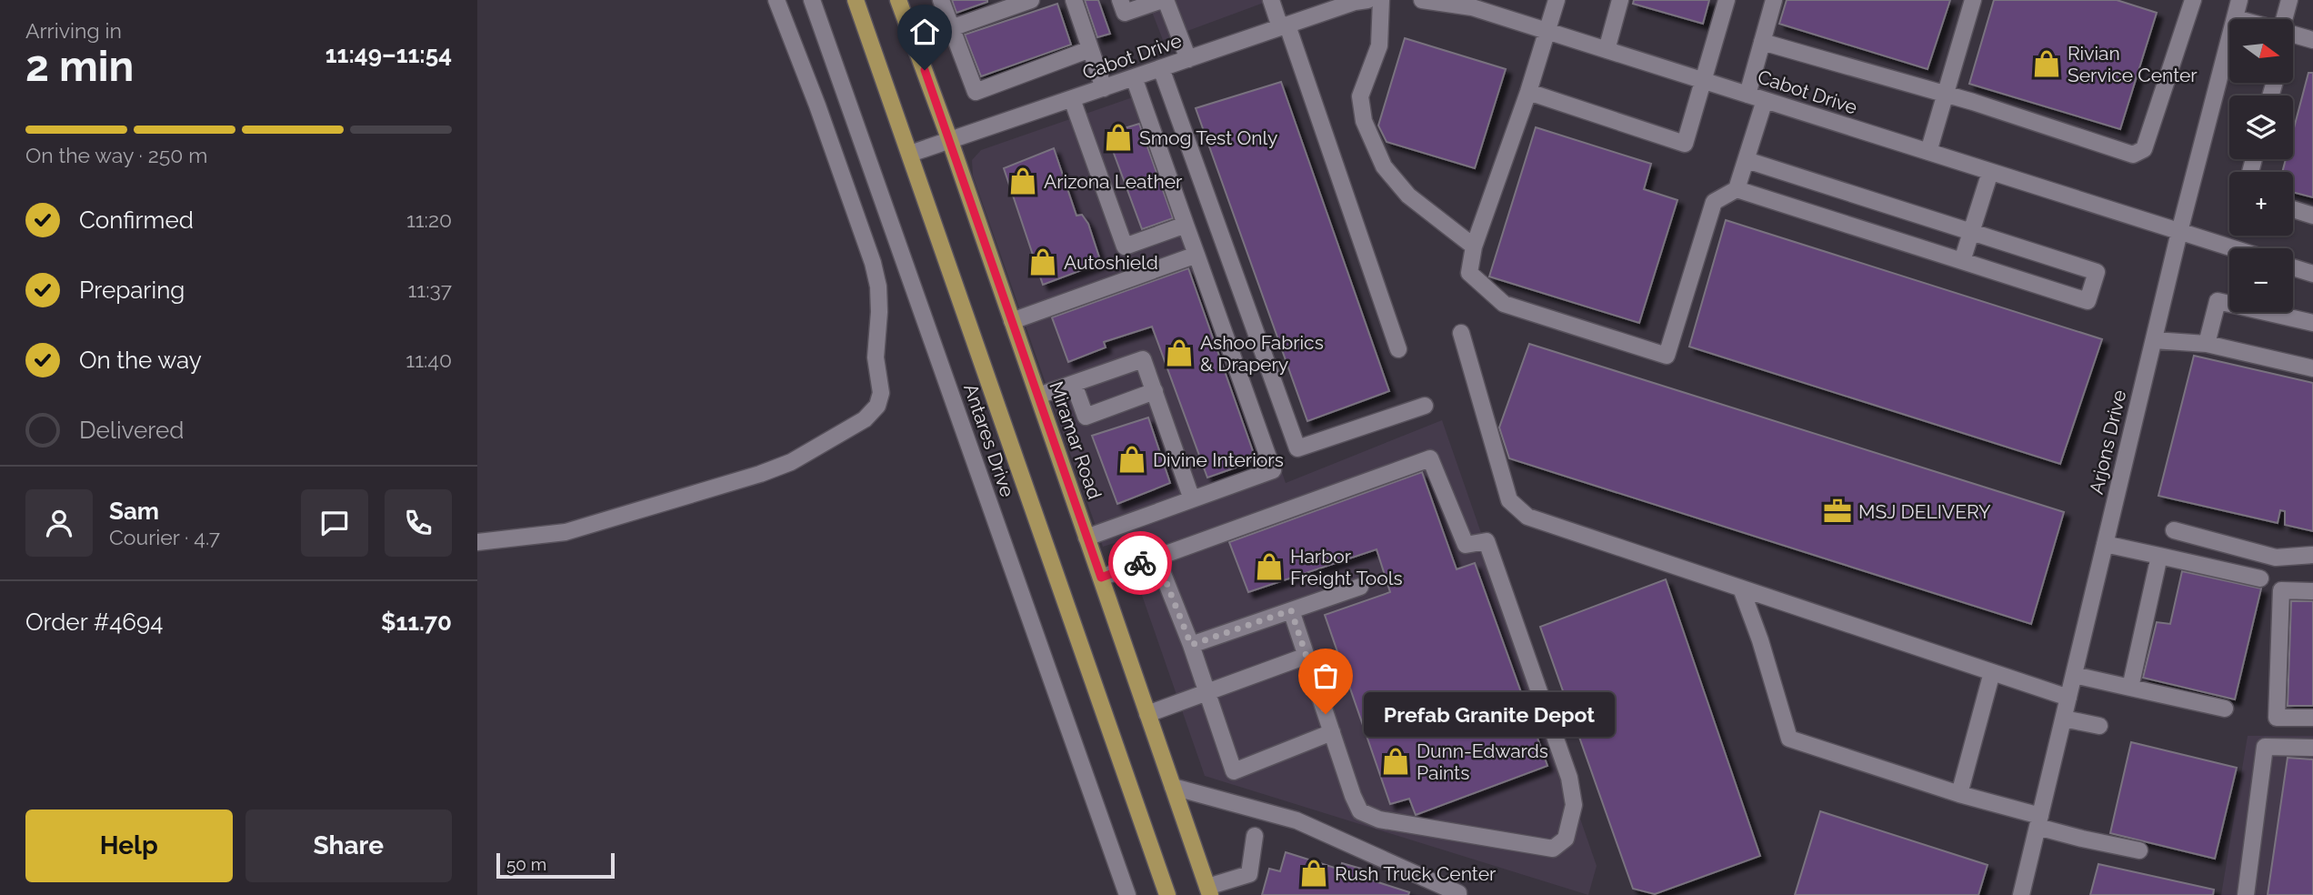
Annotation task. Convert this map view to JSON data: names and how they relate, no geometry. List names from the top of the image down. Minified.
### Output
{"streets":{"main road":["Miramar Road"],"street":["Cabot Drive","Antares Drive","Arjons Drive"]},"crossings":[["Cabot Drive","Miramar Road"],["Cabot Drive","Arjons Drive"]],"places":{"shop":["Rivian Service Center","Smog Test Only","Arizona Leather","Autoshield","Ashoo Fabrics & Drapery","Divine Interiors","Harbor Freight Tools","Dunn-Edwards Paints","Rush Truck Center"],"office":["MSJ DELIVERY"],"other":["Prefab Granite Depot"]},"scale_bar":"50 m","north":"right","page":{"heading":["2 min","Arriving in","11:49–11:54"],"panel":["Sam","Courier · 4.7","Order #4694","$11.70"],"map_buttons":["+","−"],"bar":"On the way · 250 m","list":[["Confirmed","11:20"],["Preparing","11:37"],["On the way","11:40"],"Delivered"],"bubble":"Prefab Granite Depot","buttons":["Help","Share"],"scale":"50 m"}}
